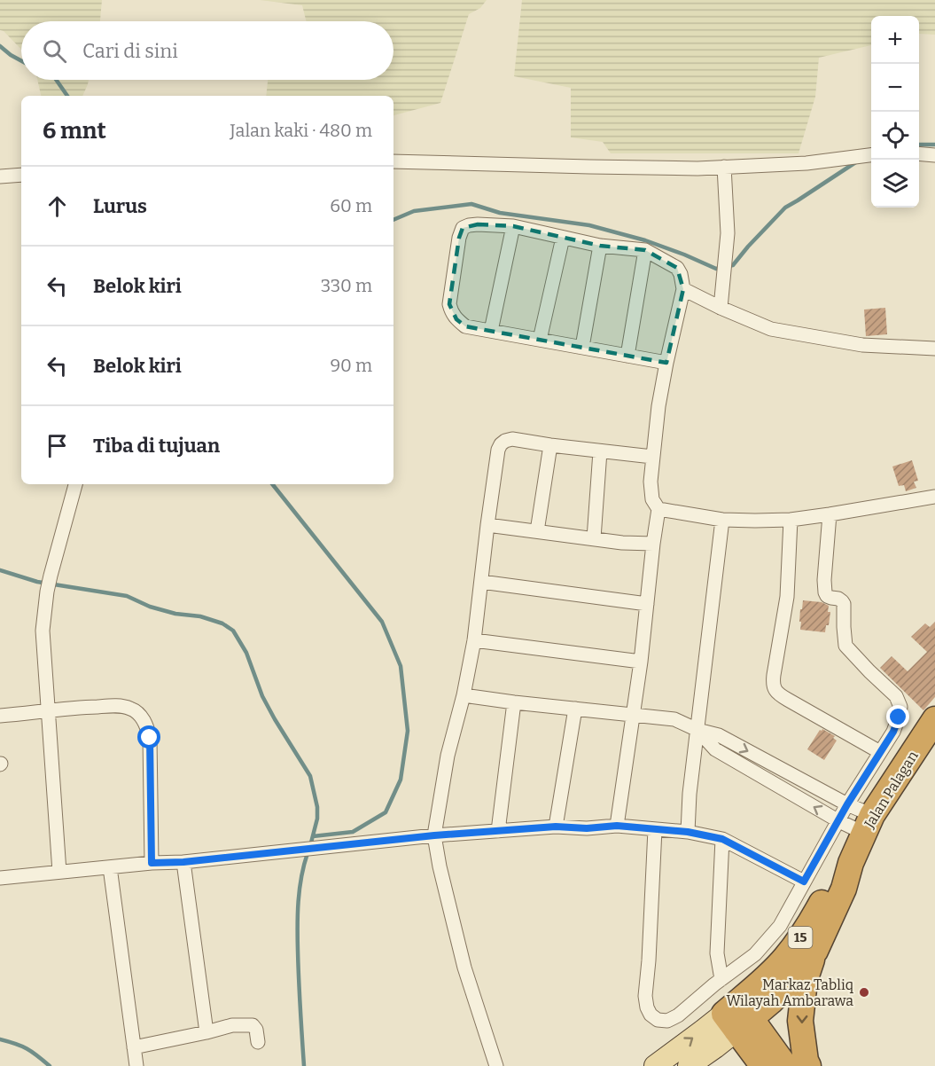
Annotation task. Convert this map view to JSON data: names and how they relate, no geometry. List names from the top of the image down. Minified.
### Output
{"streets":{"highway":["Jalan Palagan","15"]},"crossings":[["Jalan Palagan","15"]],"places":["Markaz Tabliq Wilayah Ambarawa"],"page":{"map_buttons":["+","−"],"search":"Cari di sini","heading":["6 mnt","Jalan kaki · 480 m"],"list":[["Lurus","60 m"],["Belok kiri","330 m"],["Belok kiri","90 m"],"Tiba di tujuan"]}}
